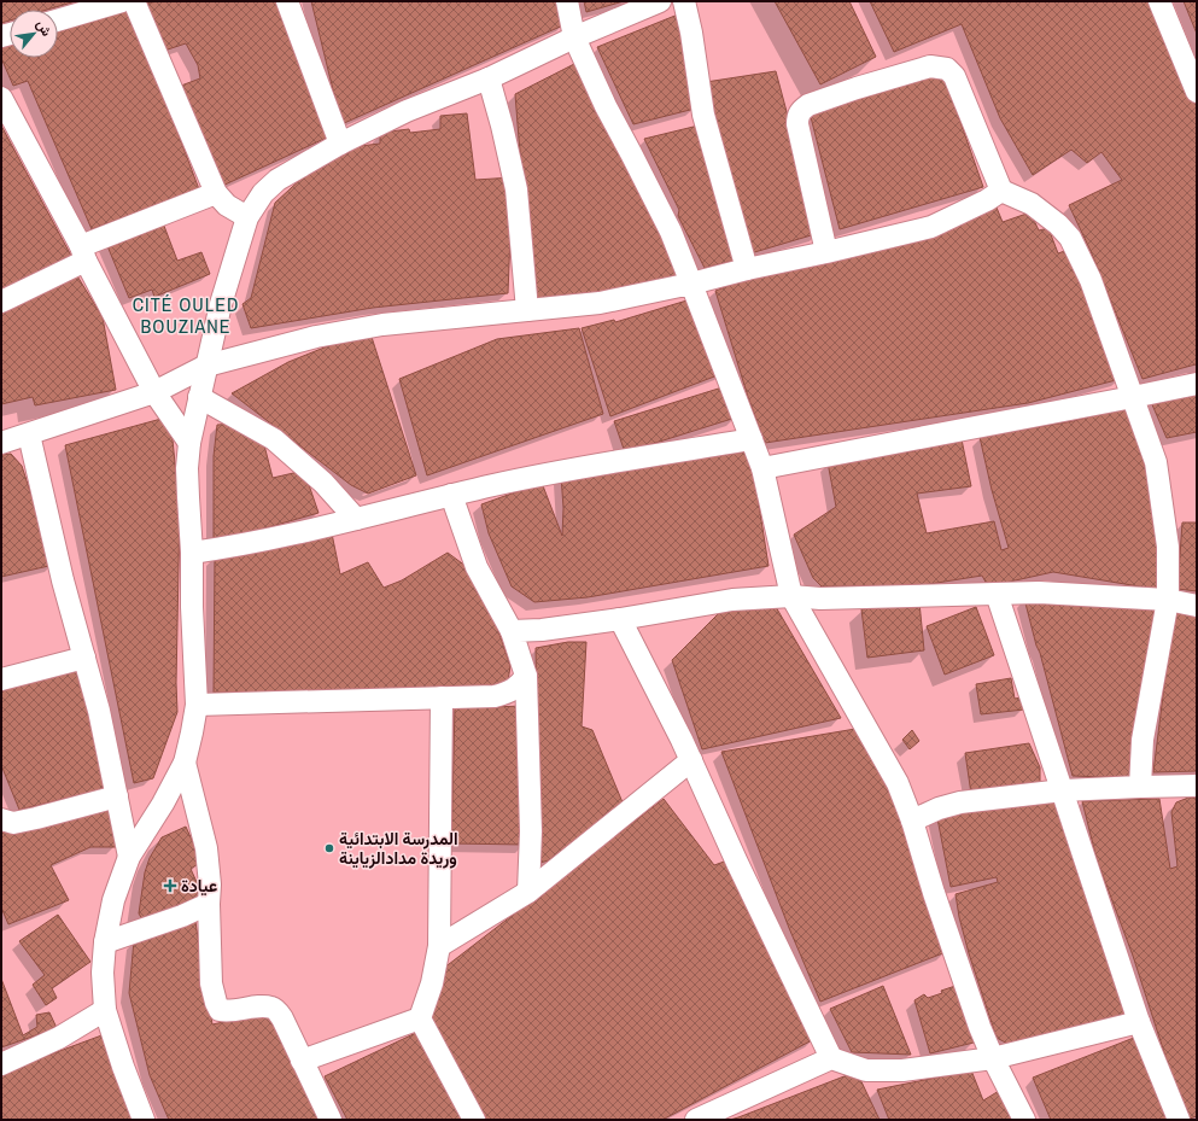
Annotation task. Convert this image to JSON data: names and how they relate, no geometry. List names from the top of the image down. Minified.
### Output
{"districts":["CITÉ OULED BOUZIANE"],"places":{"other":["المدرسة الابتدائية وريدة مدادالزياينة"],"health":["عيادة"]},"north":"top right"}
